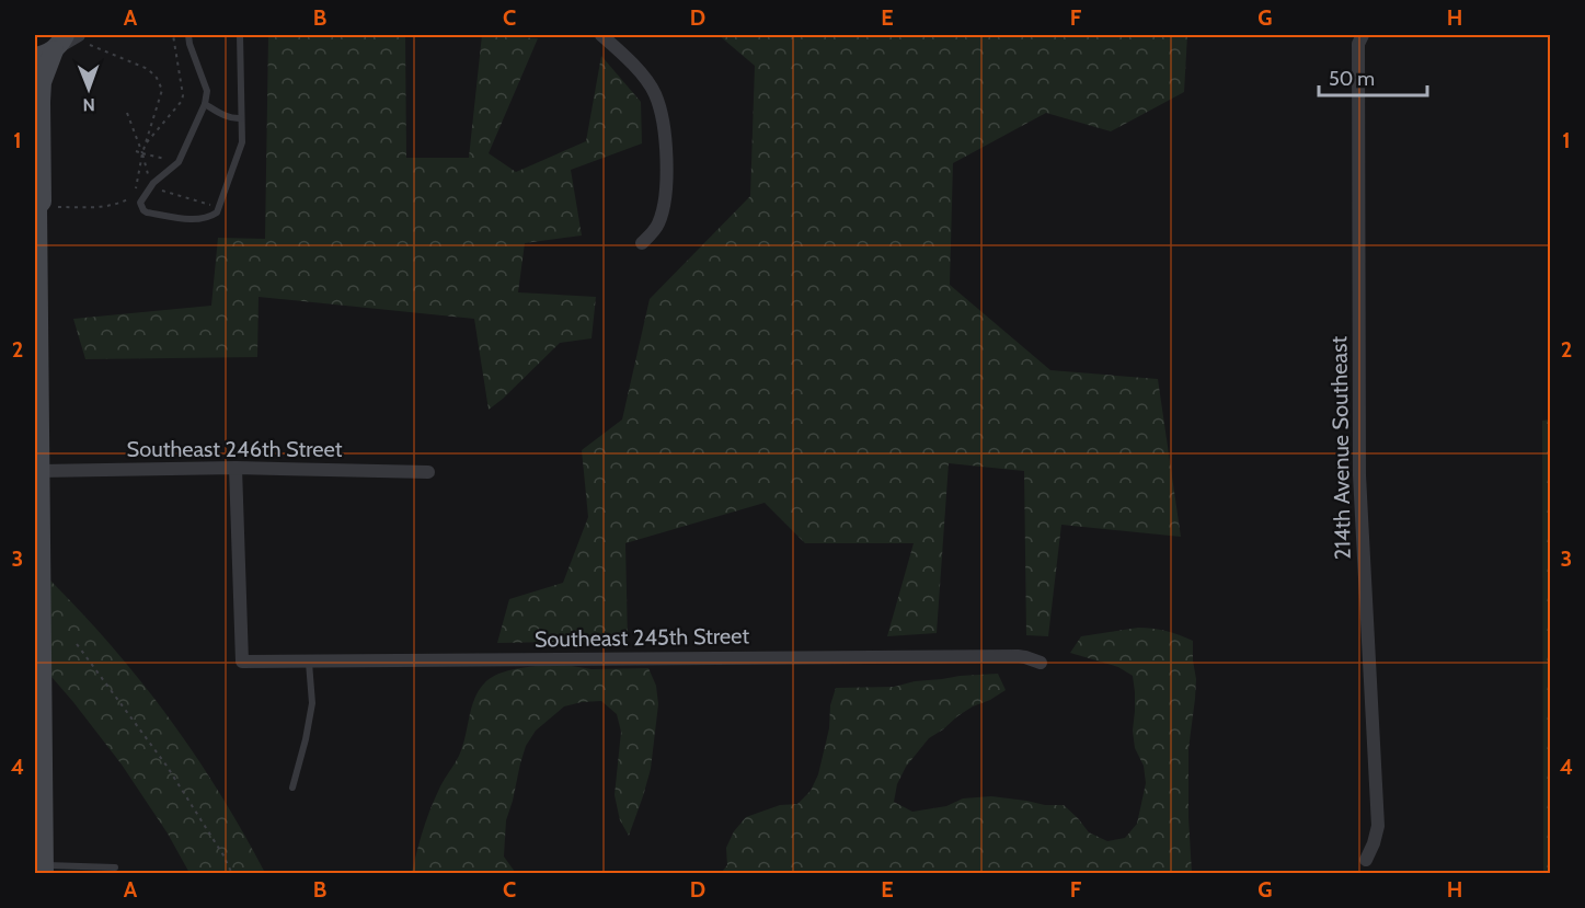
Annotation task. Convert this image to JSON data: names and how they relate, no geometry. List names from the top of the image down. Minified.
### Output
{"streets":{"street":["214th Avenue Southeast","Southeast 246th Street","Southeast 245th Street"]},"crossings":[["Southeast 246th Street","Southeast 245th Street"]],"scale_bar":"50 m","north":"bottom","grid":{"columns":["A","B","C","D","E","F","G","H"],"rows":["1","2","3","4"]}}
